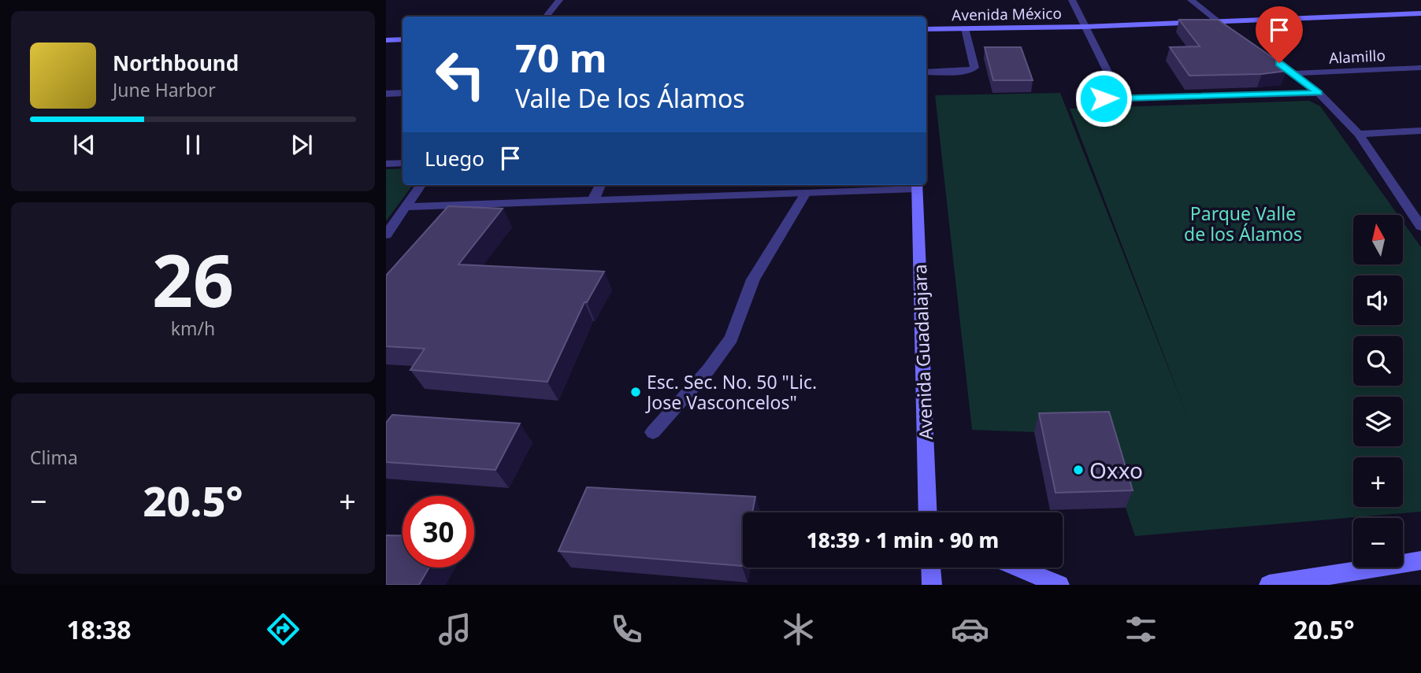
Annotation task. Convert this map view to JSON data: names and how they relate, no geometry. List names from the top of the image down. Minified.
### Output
{"streets":{"street":["Avenida México","Alamillo","Avenida Guadalajara"]},"parks":["Parque Valle de los Álamos"],"places":["Esc. Sec. No. 50 \"Lic. Jose Vasconcelos\"","Oxxo"],"north":"top","page":{"turn":["70 m","Valle De los Álamos"],"song":["Northbound","June Harbor"],"then":"Luego","tile":[["26","km/h"],"Clima"],"map_buttons":["+","−"],"heat":["−","20.5°","+"],"limit":"30","trip":"18:39 · 1 min · 90 m","tabs":["18:38","20.5°"]}}
